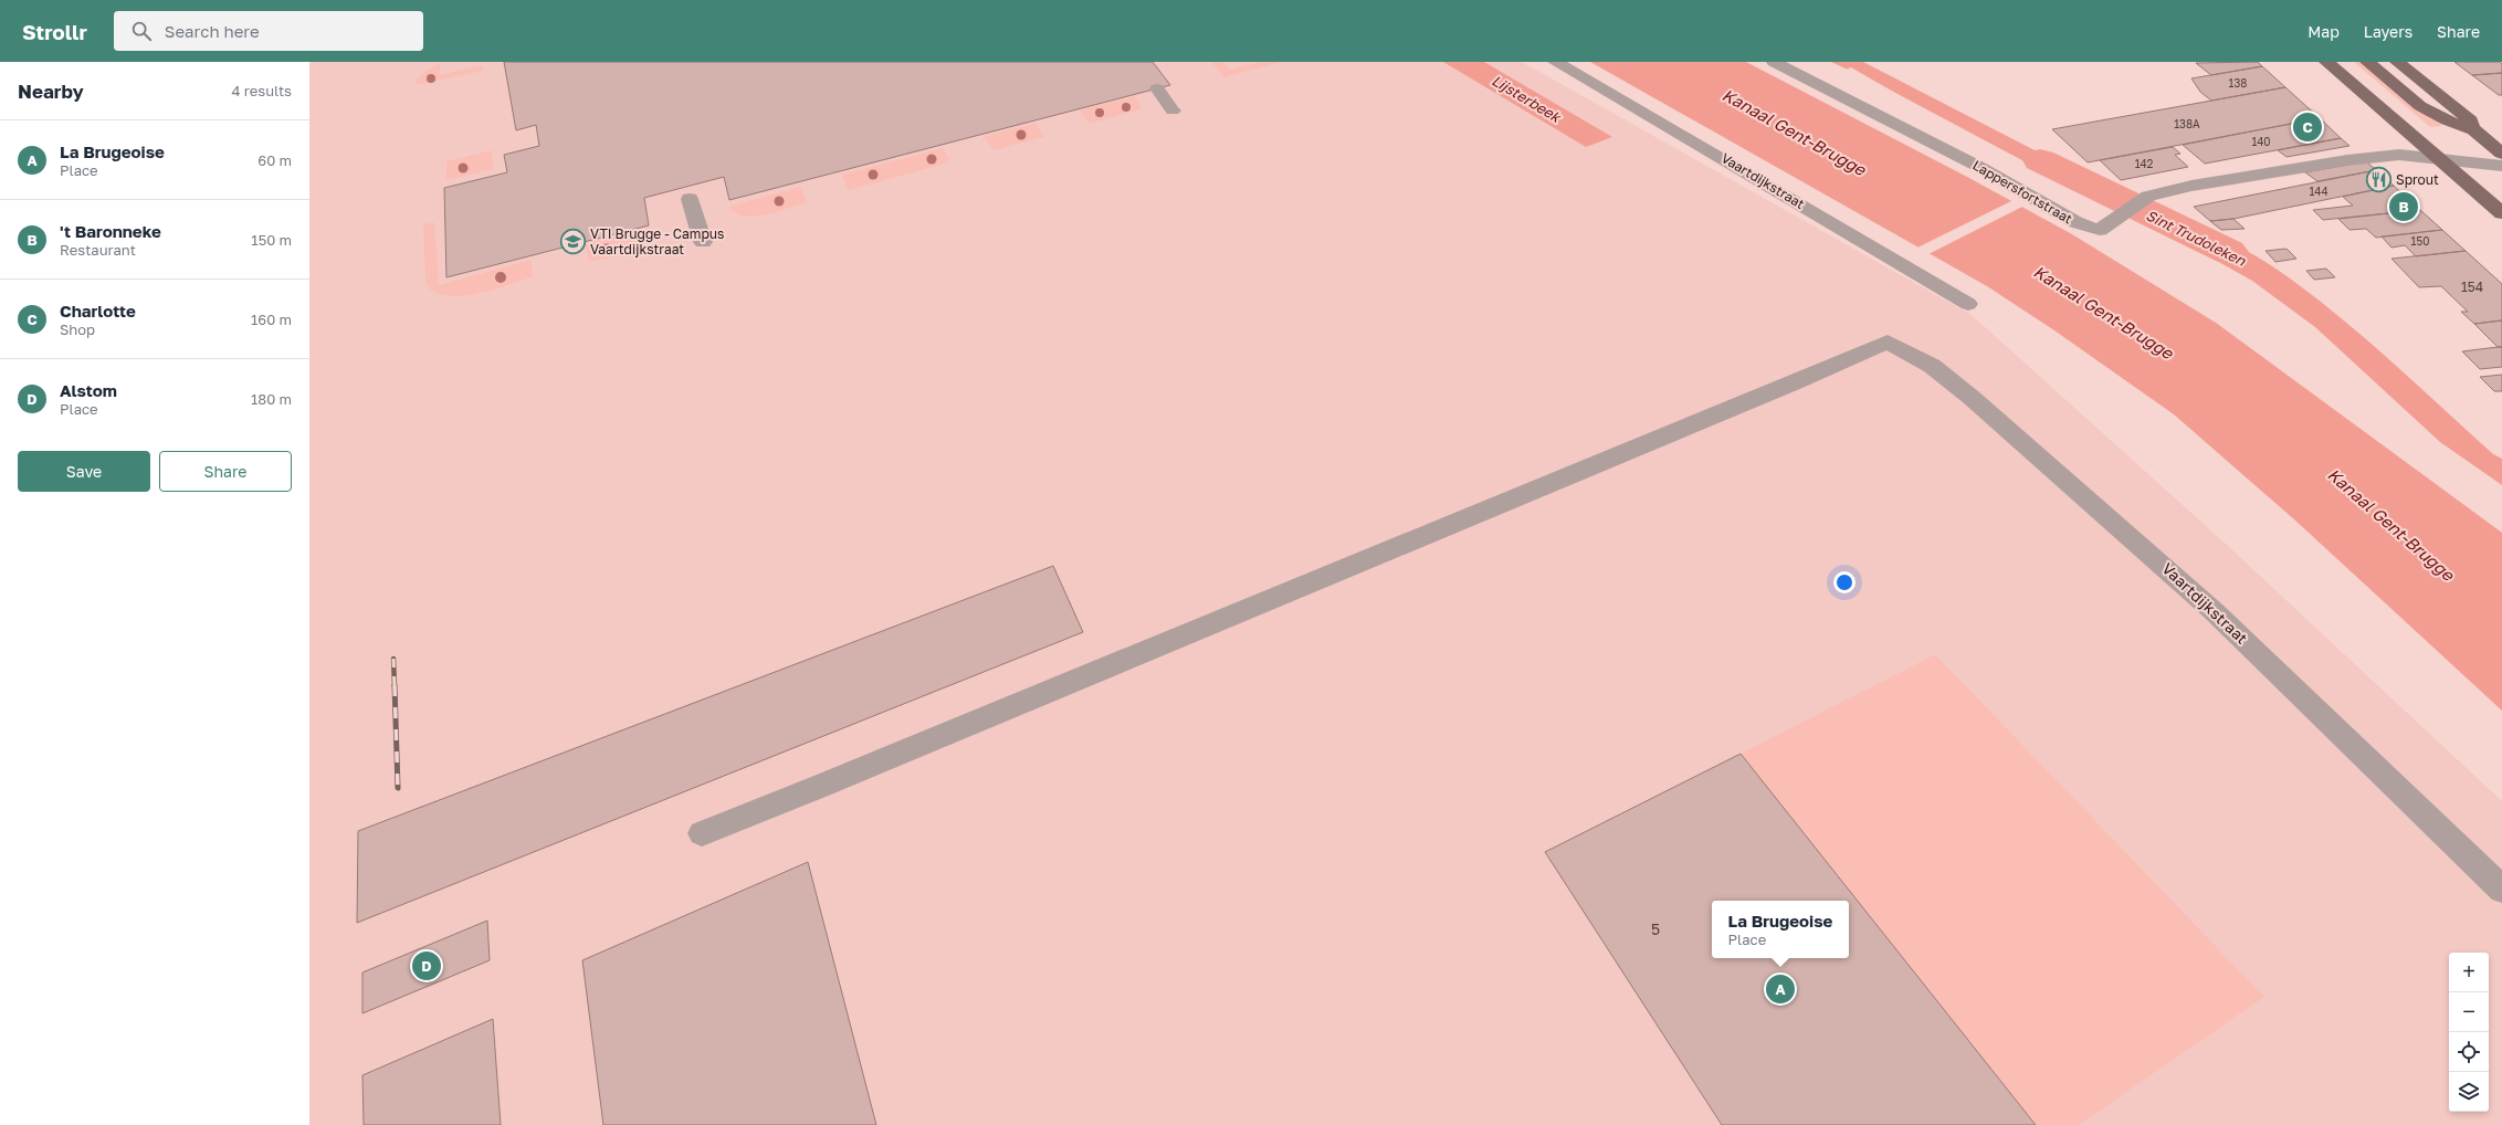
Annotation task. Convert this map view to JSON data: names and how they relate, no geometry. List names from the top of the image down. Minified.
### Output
{"streets":{"street":["Vaartdijkstraat","Lappersfortstraat"]},"water":["Lijsterbeek","Kanaal Gent-Brugge","Sint Trudoleken"],"places":{"restaurant":["Sprout"],"school or university":["VTI Brugge - Campus Vaartdijkstraat"]},"house_numbers":["138","138A","140","142","144","150","154","5"],"page":{"header":"Strollr","search":"Search here","nav":["Map","Layers","Share"],"heading":["Nearby","4 results"],"pins":["C","B","D","A"],"list":[{"mark":"A","name":"La Brugeoise","note":"Place","value":"60 m"},{"mark":"B","name":"'t Baronneke","note":"Restaurant","value":"150 m"},{"mark":"C","name":"Charlotte","note":"Shop","value":"160 m"},{"mark":"D","name":"Alstom","note":"Place","value":"180 m"}],"buttons":["Save","Share"],"popup":["La Brugeoise","Place"],"map_buttons":["+","−"]}}
